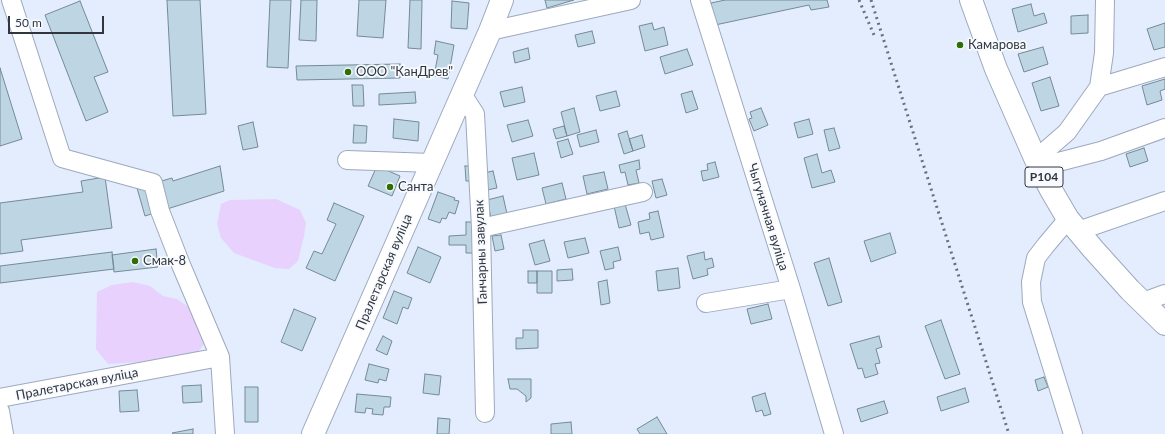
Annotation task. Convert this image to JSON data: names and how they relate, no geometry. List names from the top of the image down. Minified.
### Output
{"streets":{"main road":["Р104","Пралетарская вуліца"],"street":["Чыгуначная вуліца","Ганчарны завулак"]},"crossings":[["Ганчарны завулак","Пралетарская вуліца"]],"places":["Камарова","ООО \"КанДрев\"","Санта","Смак-8"],"scale_bar":"50 m"}
